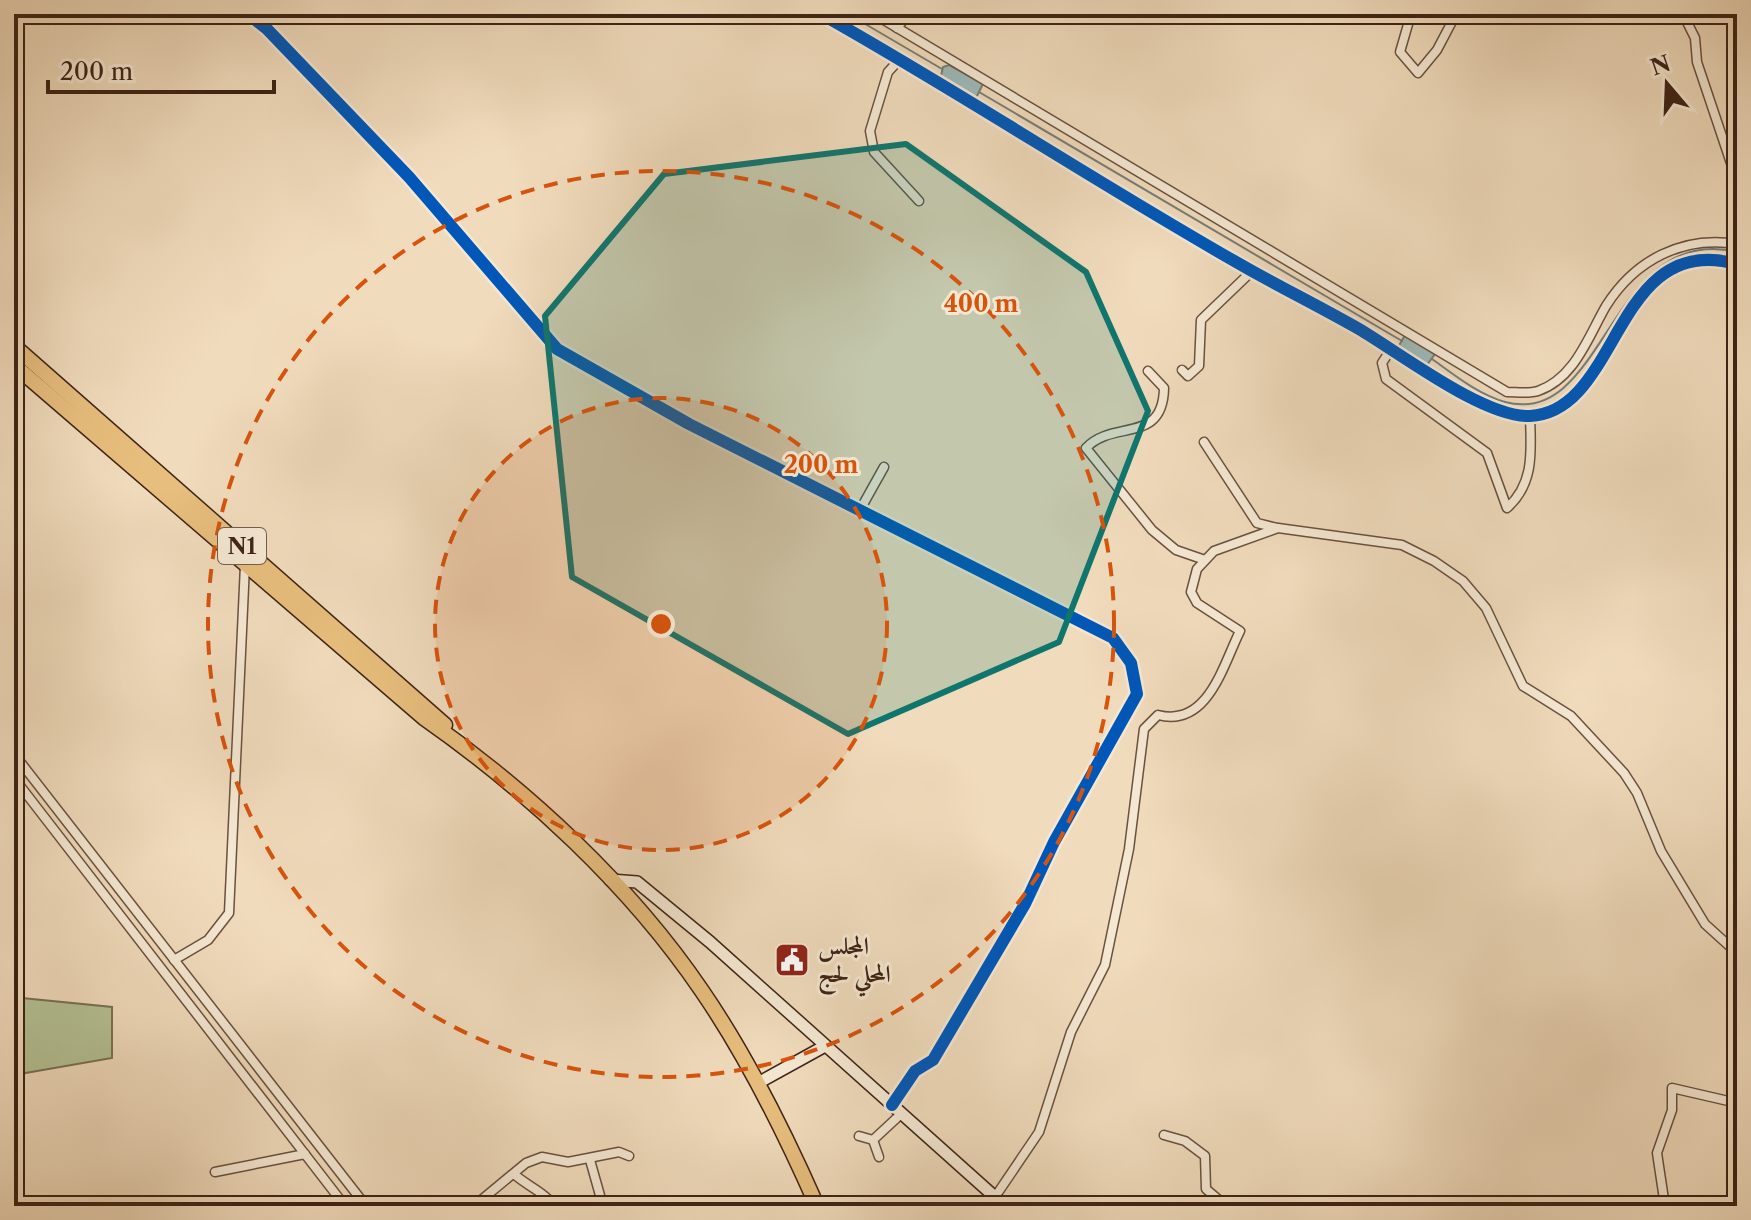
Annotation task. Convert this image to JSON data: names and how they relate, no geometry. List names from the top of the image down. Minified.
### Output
{"streets":{"highway":["N1"]},"places":{"public building":["المجلس المحلي لحج"]},"scale_bar":"200 m","north":"top","rings":["400 m","200 m"]}
